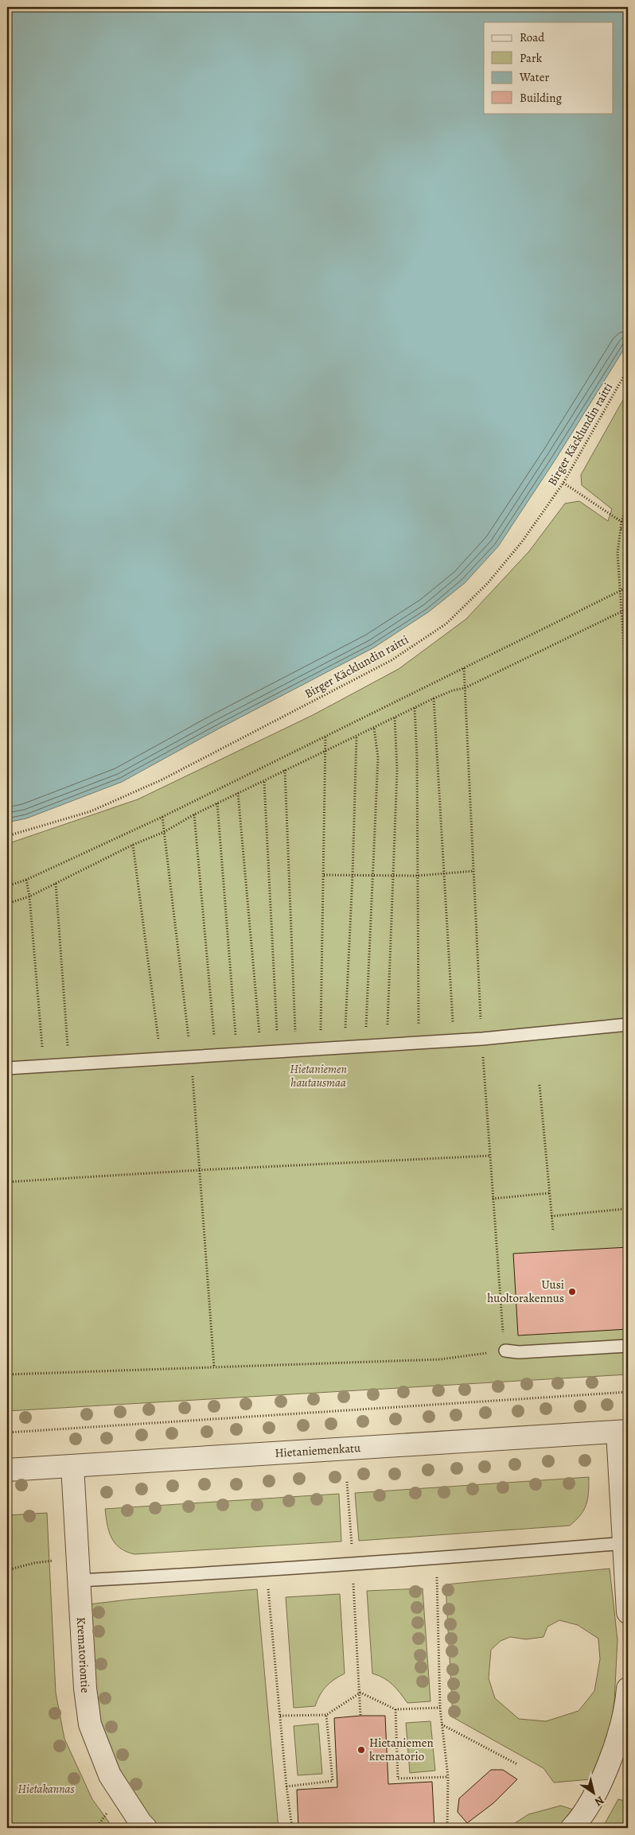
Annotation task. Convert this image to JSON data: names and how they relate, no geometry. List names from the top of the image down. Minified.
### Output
{"streets":{"street":["Hietaniemenkatu","Krematoriontie"],"path":["Birger Käcklundin raitti"]},"crossings":[["Hietaniemenkatu","Krematoriontie"]],"parks":["Hietaniemen hautausmaa","Hietakannas"],"places":["Uusi huoltorakennus","Hietaniemen krematorio"],"legend":["Road","Park","Water","Building"],"north":"bottom right"}
